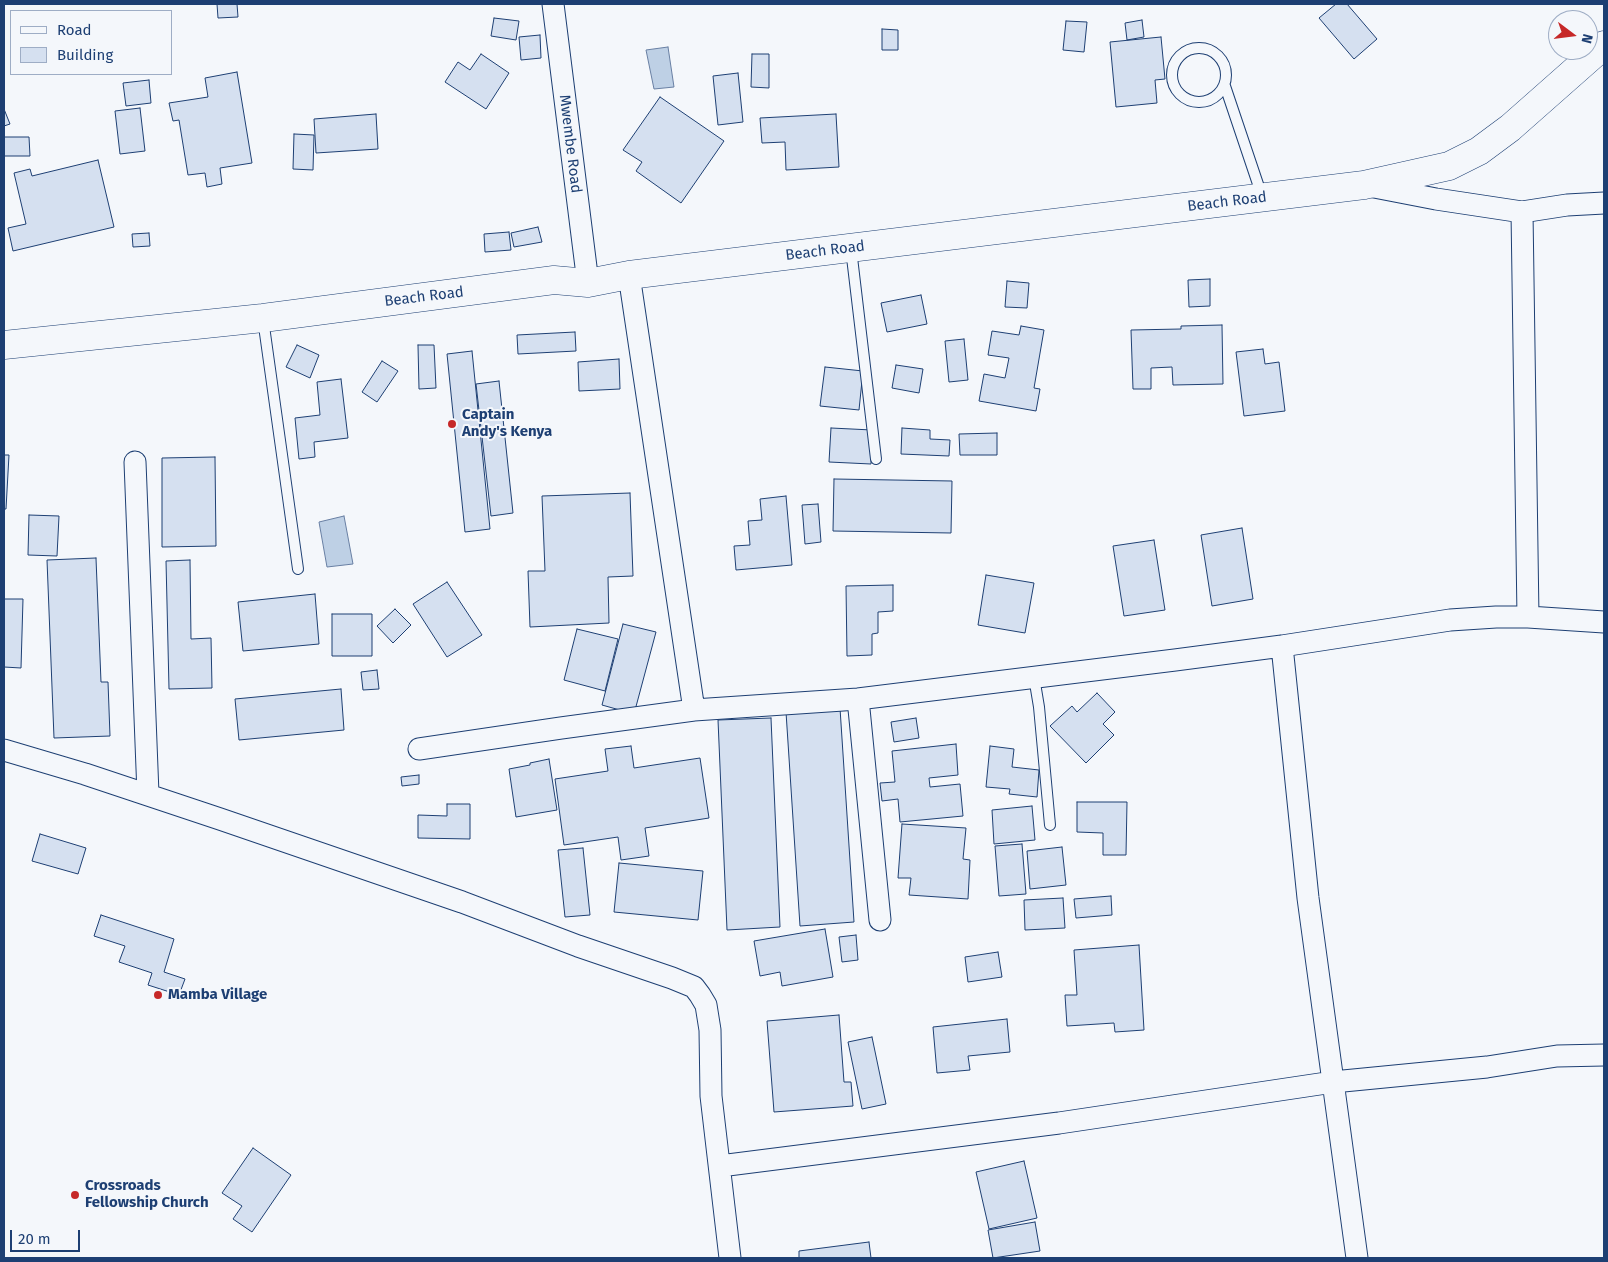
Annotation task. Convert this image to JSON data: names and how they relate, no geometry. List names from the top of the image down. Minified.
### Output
{"streets":{"main road":["Beach Road"],"street":["Mwembe Road"]},"crossings":[["Mwembe Road","Beach Road"]],"places":["Captain Andy's Kenya","Mamba Village","Crossroads Fellowship Church"],"legend":["Road","Building"],"scale_bar":"20 m","north":"right"}
